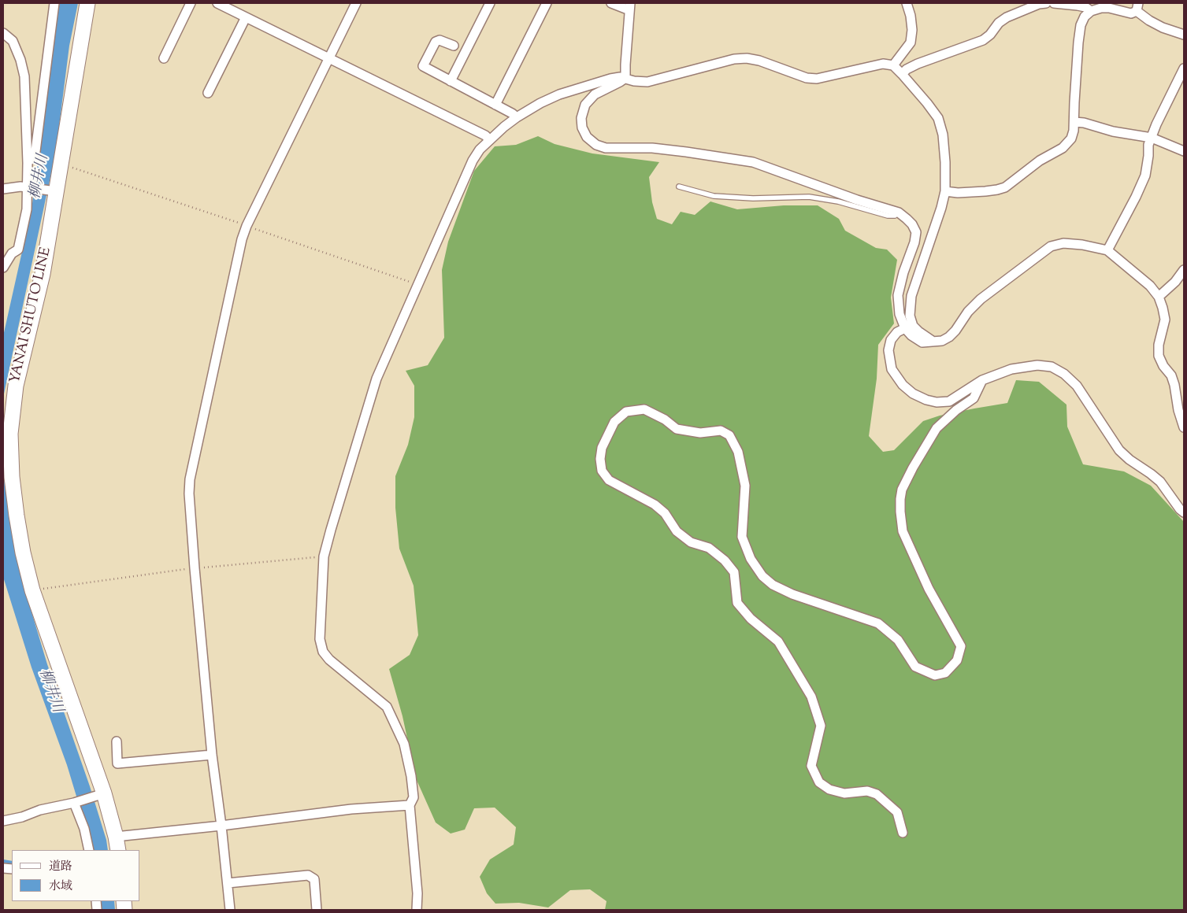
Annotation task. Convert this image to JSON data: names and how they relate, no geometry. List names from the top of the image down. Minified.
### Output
{"streets":{"main road":["YANAI SHUTO LINE"]},"water":["柳井川"],"legend":["道路","水域"]}
